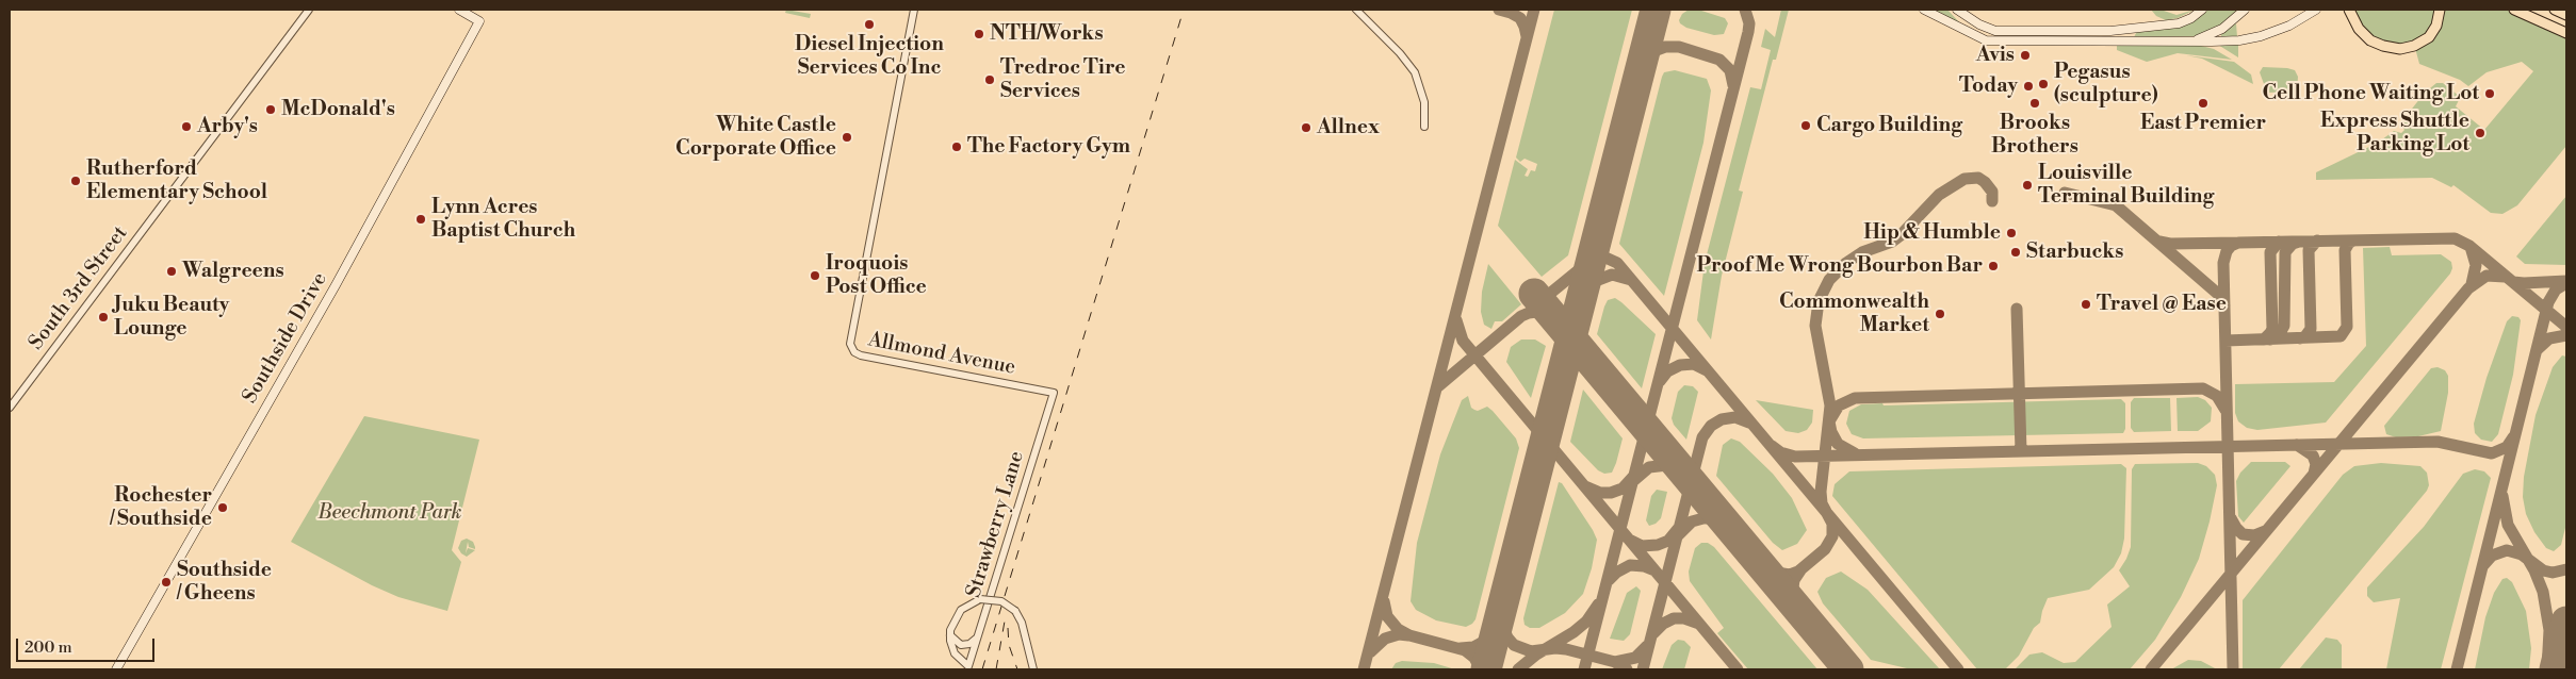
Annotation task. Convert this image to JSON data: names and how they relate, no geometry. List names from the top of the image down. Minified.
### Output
{"streets":{"main road":["Southside Drive"],"street":["South 3rd Street","Allmond Avenue","Strawberry Lane"]},"crossings":[["Allmond Avenue","Strawberry Lane"]],"parks":["Beechmont Park"],"places":["Diesel Injection Services Co Inc","NTH/Works","Avis","Tredroc Tire Services","Pegasus (sculpture)","Today","Cell Phone Waiting Lot","Brooks Brothers","East Premier","McDonald's","Cargo Building","Arby's","Allnex","Express Shuttle Parking Lot","White Castle Corporate Office","The Factory Gym","Rutherford Elementary School","Louisville Terminal Building","Lynn Acres Baptist Church","Hip & Humble","Starbucks","Proof Me Wrong Bourbon Bar","Walgreens","Iroquois Post Office","Travel @ Ease","Commonwealth Market","Juku Beauty Lounge","Rochester / Southside","Southside / Gheens"],"scale_bar":"200 m"}
